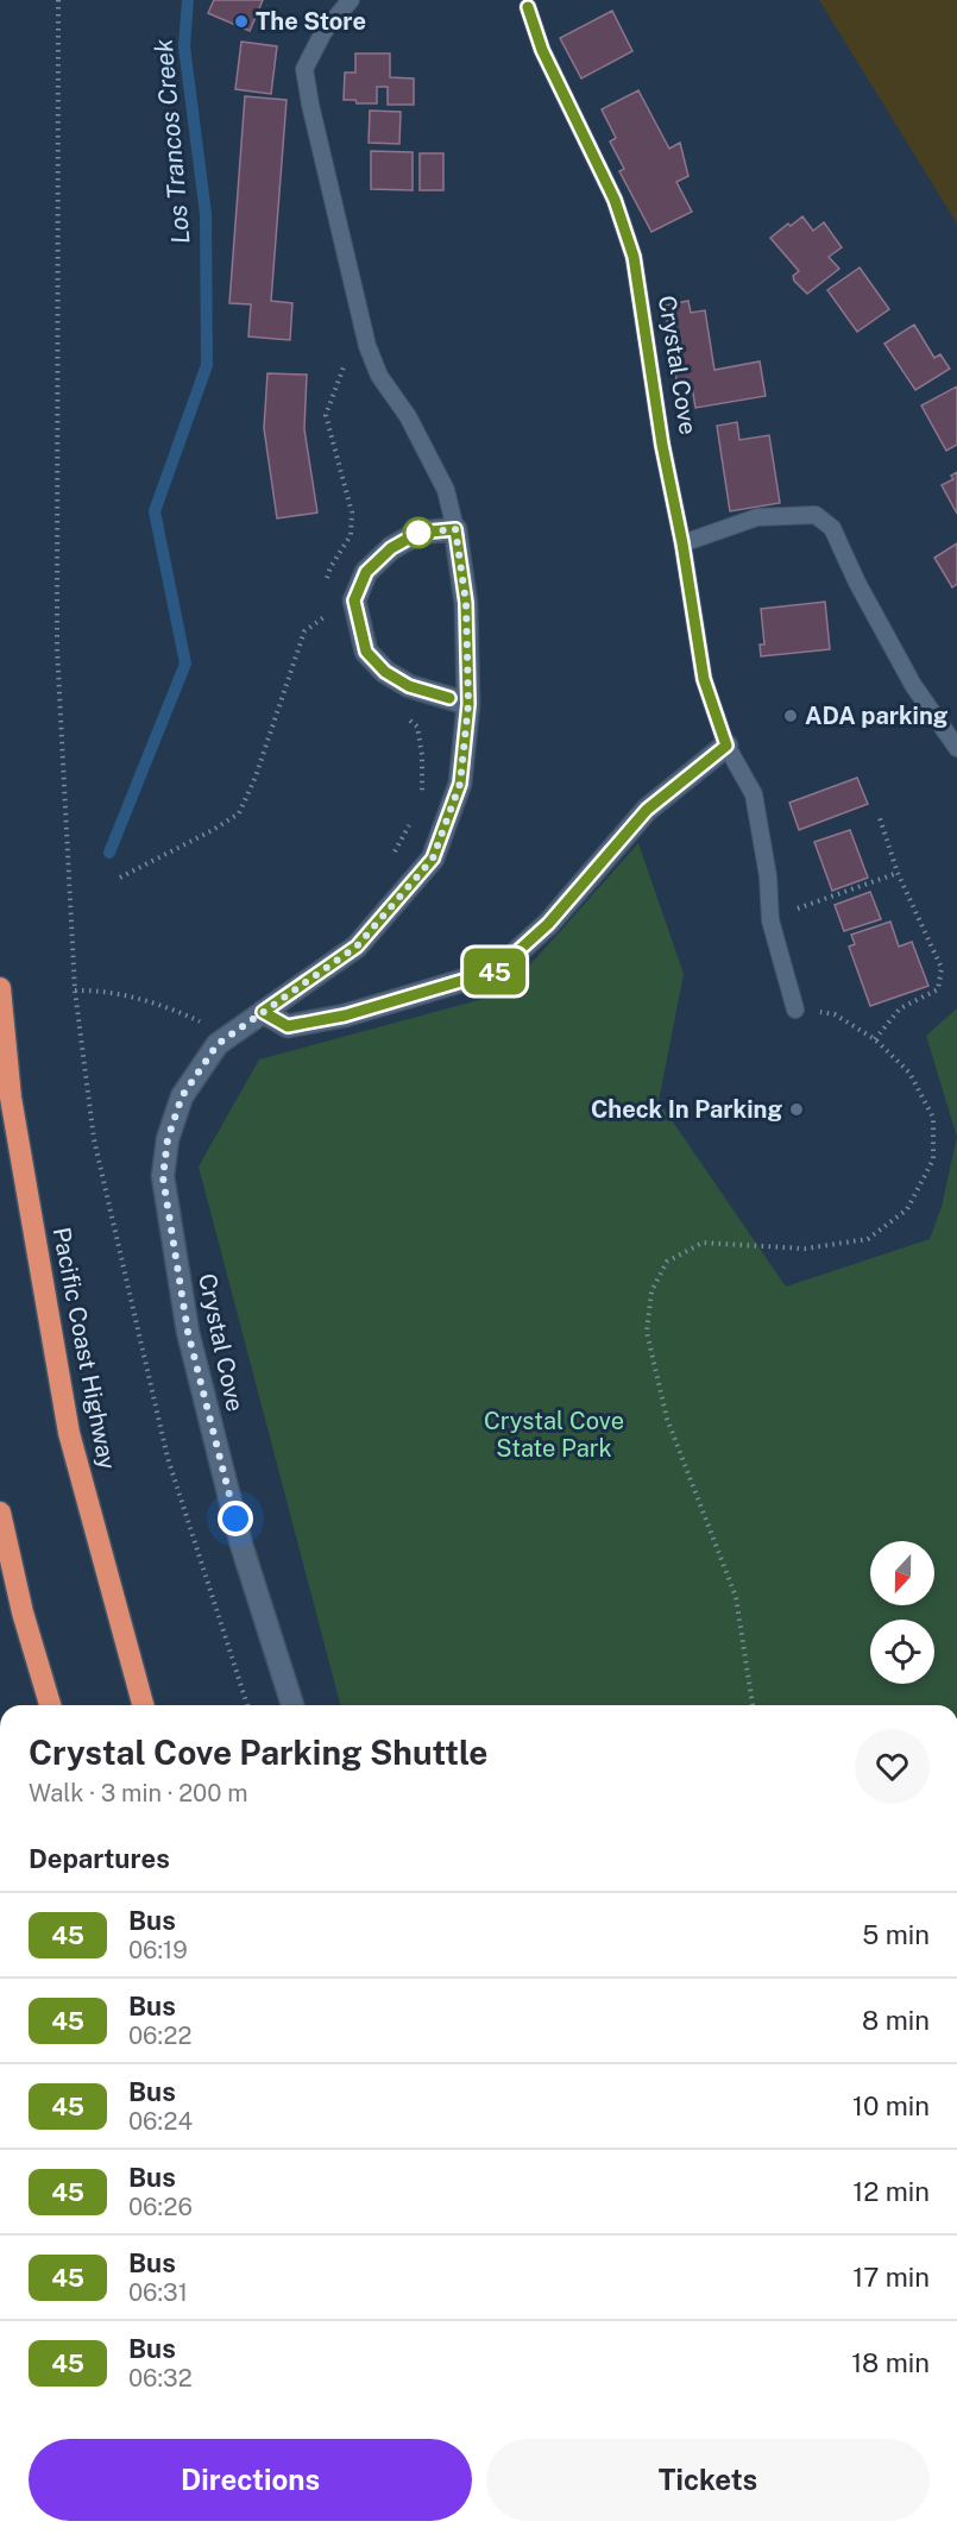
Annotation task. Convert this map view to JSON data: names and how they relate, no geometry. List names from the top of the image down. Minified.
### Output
{"streets":{"highway":["Pacific Coast Highway"],"street":["Crystal Cove"]},"water":["Los Trancos Creek"],"parks":["Crystal Cove State Park"],"places":["The Store","ADA parking","Check In Parking"],"lines":["bus line 45"],"north":"bottom","page":{"on_map":"45","heading":[["Crystal Cove Parking Shuttle","Walk · 3 min · 200 m"],"Departures"],"list":[{"mark":"45","name":"Bus","note":"06:19","value":"5 min"},{"mark":"45","name":"Bus","note":"06:22","value":"8 min"},{"mark":"45","name":"Bus","note":"06:24","value":"10 min"},{"mark":"45","name":"Bus","note":"06:26","value":"12 min"},{"mark":"45","name":"Bus","note":"06:31","value":"17 min"},{"mark":"45","name":"Bus","note":"06:32","value":"18 min"}],"buttons":["Directions","Tickets"]}}
